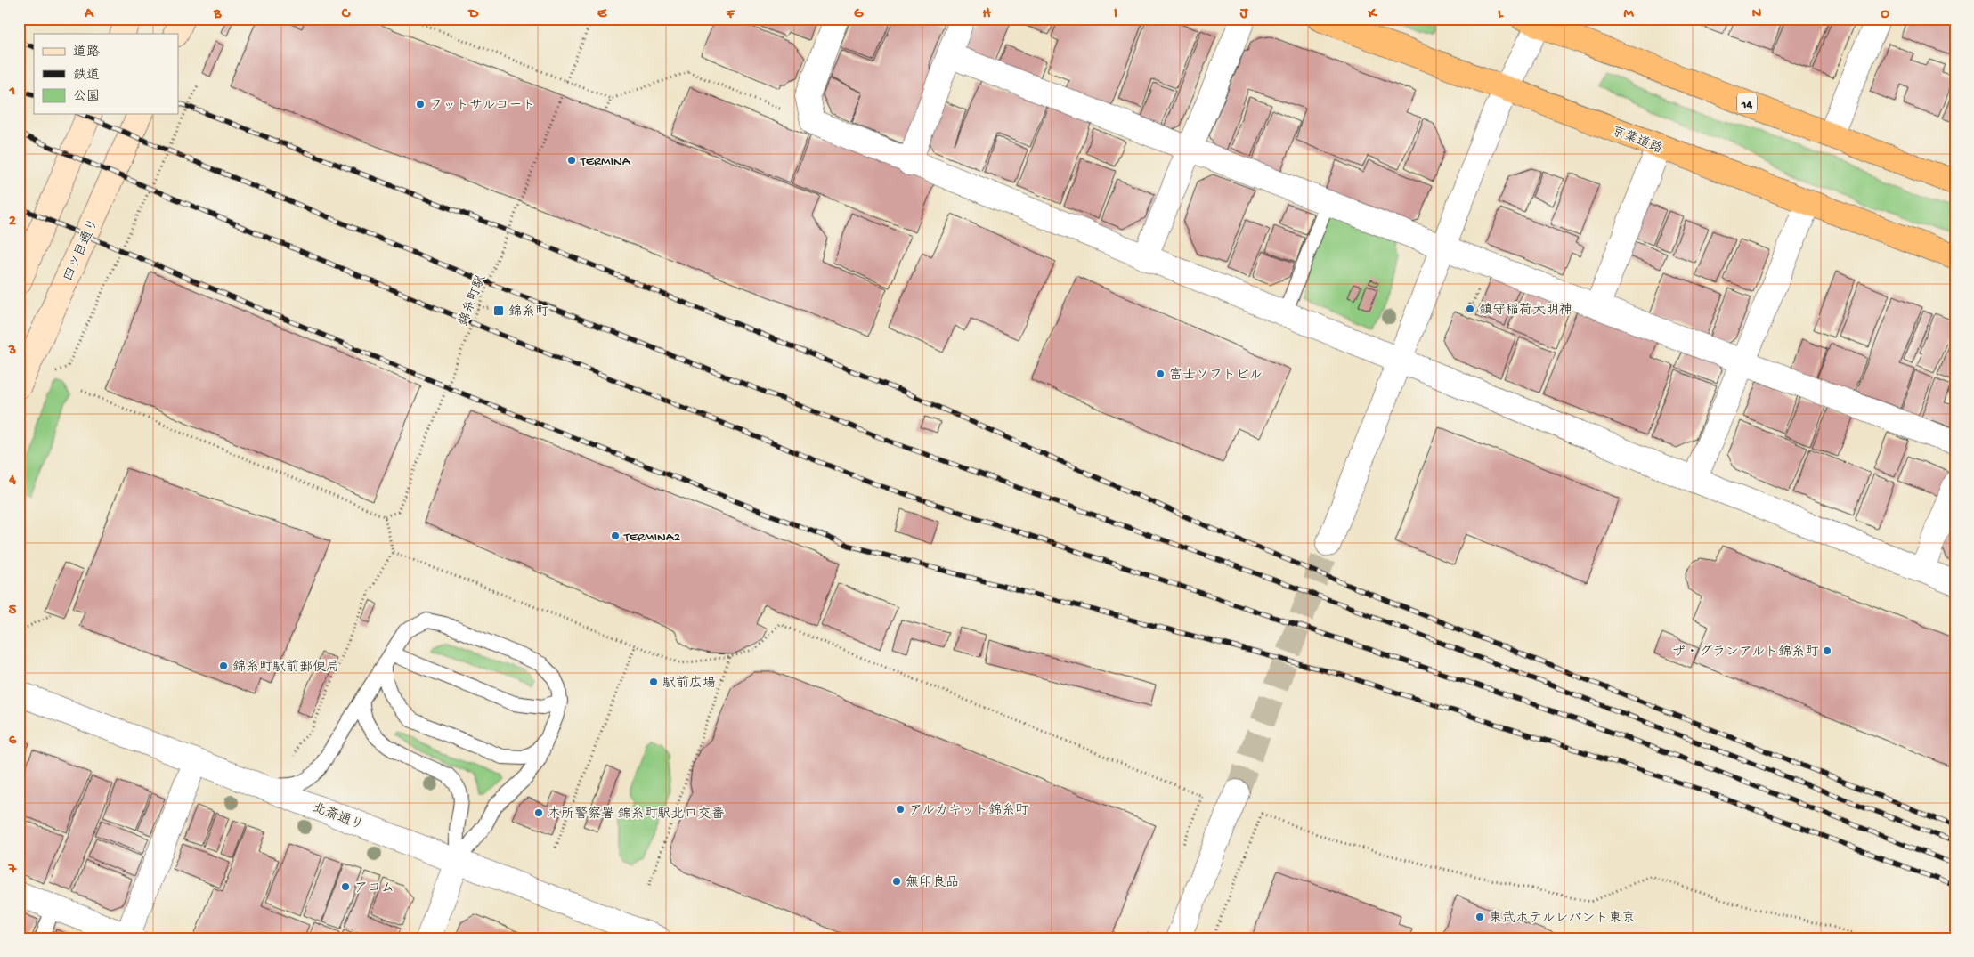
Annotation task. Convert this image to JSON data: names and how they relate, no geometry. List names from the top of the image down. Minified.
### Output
{"streets":{"highway":["14","京葉道路"],"main road":["四ツ目通り"],"street":["北斎通り"],"path":["錦糸町駅"]},"places":{"other":["フットサルコート","TERMINA","鎮守稲荷大明神","富士ソフトビル","TERMINA2","ザ・グランアルト錦糸町","錦糸町駅前郵便局","駅前広場","アルカキット錦糸町","本所警察署 錦糸町駅北口交番","無印良品","アコム","東武ホテルレバント東京"],"transit":["錦糸町"]},"legend":["道路","鉄道","公園"],"grid":{"columns":["A","B","C","D","E","F","G","H","I","J","K","L","M","N","O"],"rows":["1","2","3","4","5","6","7"]}}
